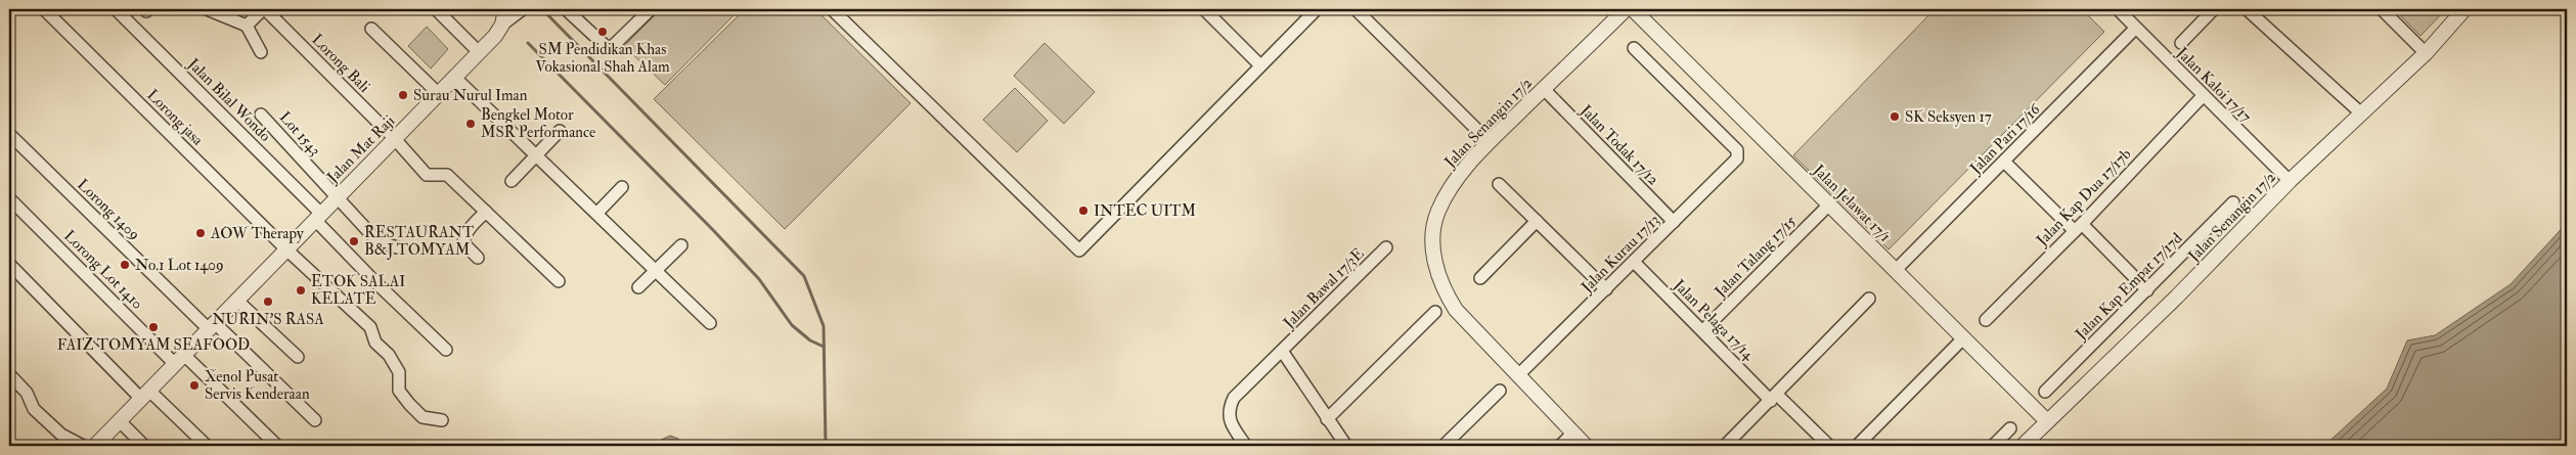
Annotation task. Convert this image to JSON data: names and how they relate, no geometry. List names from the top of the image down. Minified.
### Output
{"streets":{"street":["Lorong Bali","Jalan Kaloi 17/17","Jalan Bilal Wondo","Lorong jasa","Jalan Senangin 17/2","Lot 1543","Jalan Pari 17/16","Jalan Todak 17/12","Jalan Mat Raji","Jalan Kap Dua 17/17b","Jalan Jelawat 17/1","Lorong 1409","Jalan Kurau 17/13","Jalan Talang 17/15","Lorong Lot 1410","Jalan Kap Empat 17/17d","Jalan Bawal 17/3E","Jalan Pelaga 17/14"]},"crossings":[["Lorong Bali","Jalan Mat Raji"],["Jalan Kaloi 17/17","Jalan Senangin 17/2"],["Jalan Kaloi 17/17","Jalan Pari 17/16"],["Jalan Kaloi 17/17","Jalan Kap Dua 17/17b"],["Jalan Bilal Wondo","Jalan Mat Raji"],["Lorong jasa","Jalan Mat Raji"],["Jalan Senangin 17/2","Jalan Todak 17/12"],["Jalan Senangin 17/2","Jalan Jelawat 17/1"],["Jalan Senangin 17/2","Jalan Kurau 17/13"],["Lot 1543","Jalan Mat Raji"],["Jalan Pari 17/16","Jalan Jelawat 17/1"],["Jalan Todak 17/12","Jalan Kurau 17/13"],["Jalan Mat Raji","Lorong 1409"],["Jalan Mat Raji","Lorong Lot 1410"],["Jalan Jelawat 17/1","Jalan Talang 17/15"],["Jalan Kurau 17/13","Jalan Pelaga 17/14"],["Jalan Talang 17/15","Jalan Pelaga 17/14"]],"places":["SM Pendidikan Khas Vokasional Shah Alam","Surau Nurul Iman","SK Seksyen 17","Bengkel Motor MSR Performance","INTEC UITM","AOW Therapy","RESTAURANT B&J TOMYAM","No.1 Lot 1409","ETOK SALAI KELATE","NURIN'S RASA","FAIZ TOMYAM SEAFOOD","Xenol Pusat Servis Kenderaan"]}
